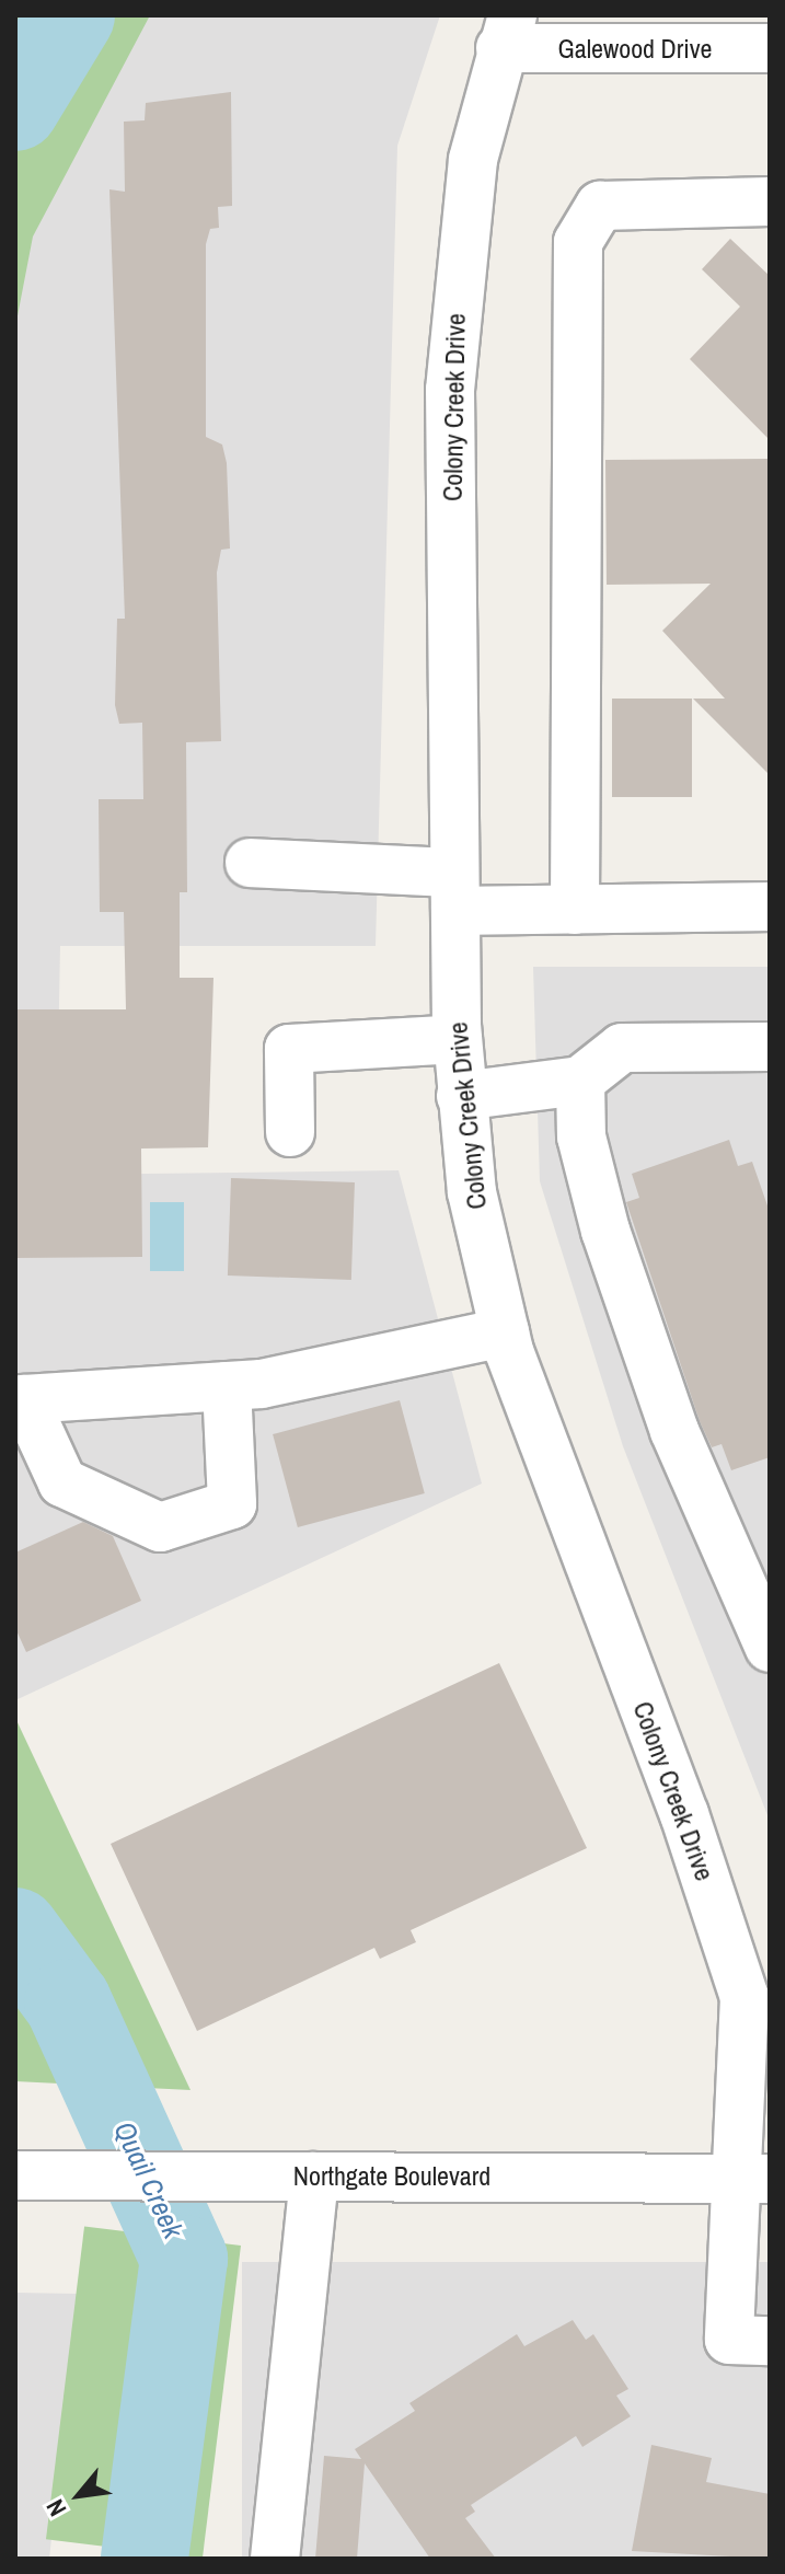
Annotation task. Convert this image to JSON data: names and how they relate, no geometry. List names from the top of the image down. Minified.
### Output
{"streets":{"street":["Galewood Drive","Colony Creek Drive","Northgate Boulevard"]},"crossings":[["Galewood Drive","Colony Creek Drive"],["Colony Creek Drive","Northgate Boulevard"]],"water":["Quail Creek"],"north":"bottom left"}
